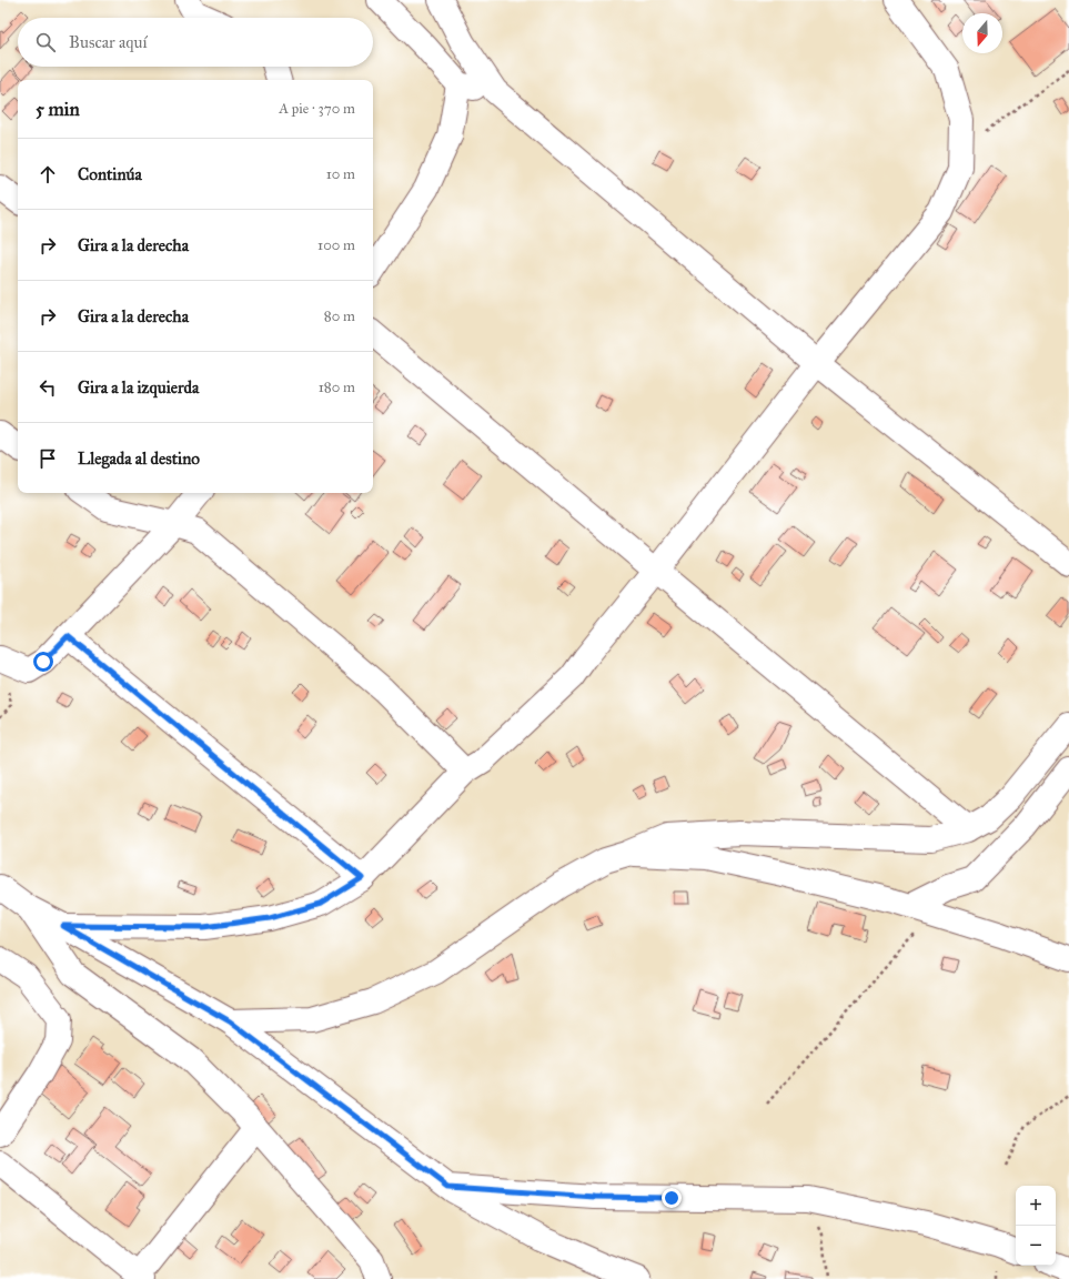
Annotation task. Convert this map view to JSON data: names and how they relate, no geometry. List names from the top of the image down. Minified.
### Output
{"north":"bottom","page":{"search":"Buscar aquí","heading":["5 min","A pie · 370 m"],"list":[["Continúa","10 m"],["Gira a la derecha","100 m"],["Gira a la derecha","80 m"],["Gira a la izquierda","180 m"],"Llegada al destino"],"map_buttons":["+","−"]}}
